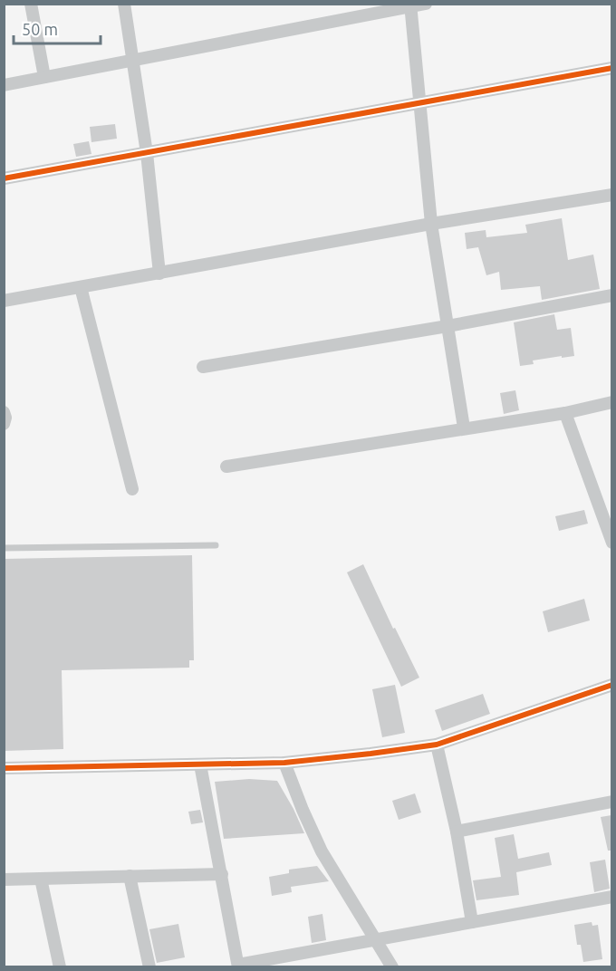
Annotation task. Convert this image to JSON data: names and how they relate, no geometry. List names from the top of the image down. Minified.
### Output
{"scale_bar":"50 m"}
